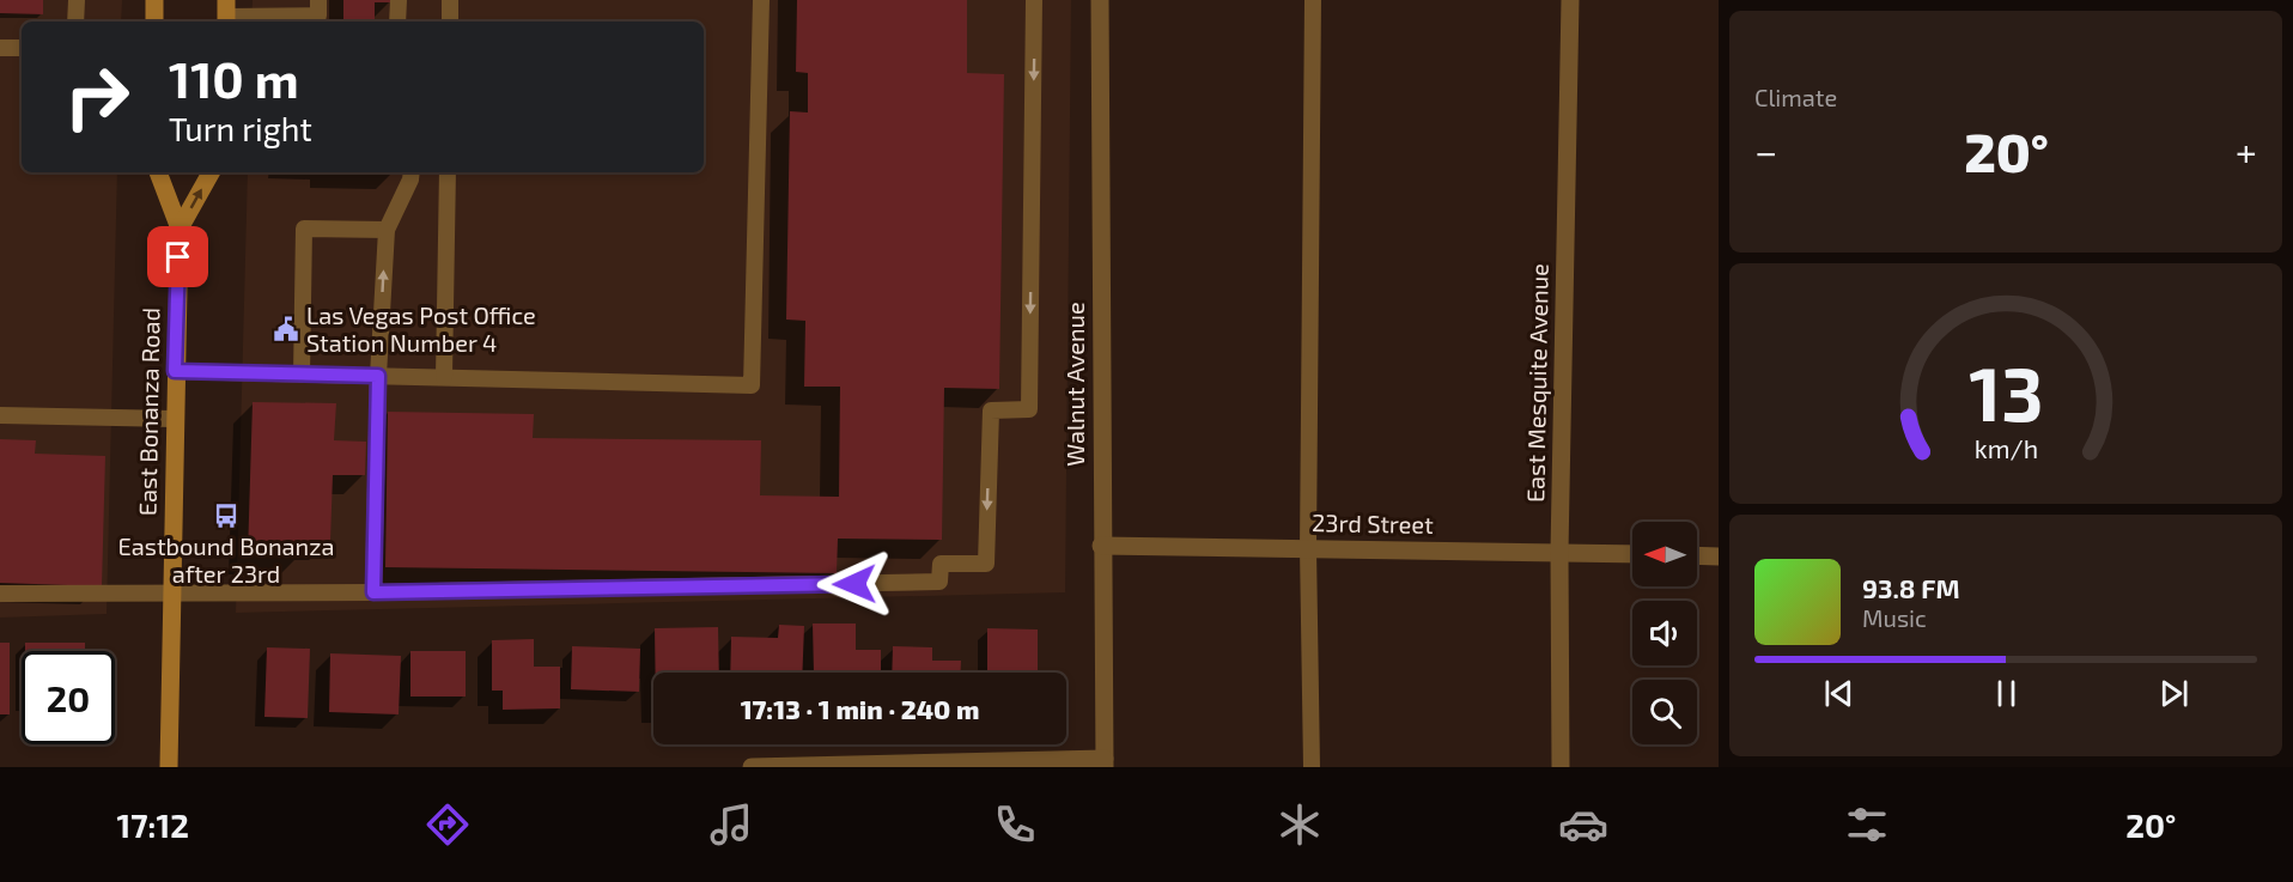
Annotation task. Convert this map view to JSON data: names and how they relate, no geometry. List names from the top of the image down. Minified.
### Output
{"streets":{"main road":["East Bonanza Road"],"street":["East Mesquite Avenue","Walnut Avenue","23rd Street"]},"crossings":[["East Mesquite Avenue","23rd Street"],["Walnut Avenue","23rd Street"]],"places":{"public building":["Las Vegas Post Office Station Number 4"],"bus stop":["Eastbound Bonanza after 23rd"]},"north":"left","page":{"tile":"Climate","turn":["110 m","Turn right"],"heat":["−","20°","+"],"song":["93.8 FM","Music"],"limit":"20","trip":"17:13 · 1 min · 240 m","tabs":["17:12","20°"],"gauge":["13","km/h"]}}
